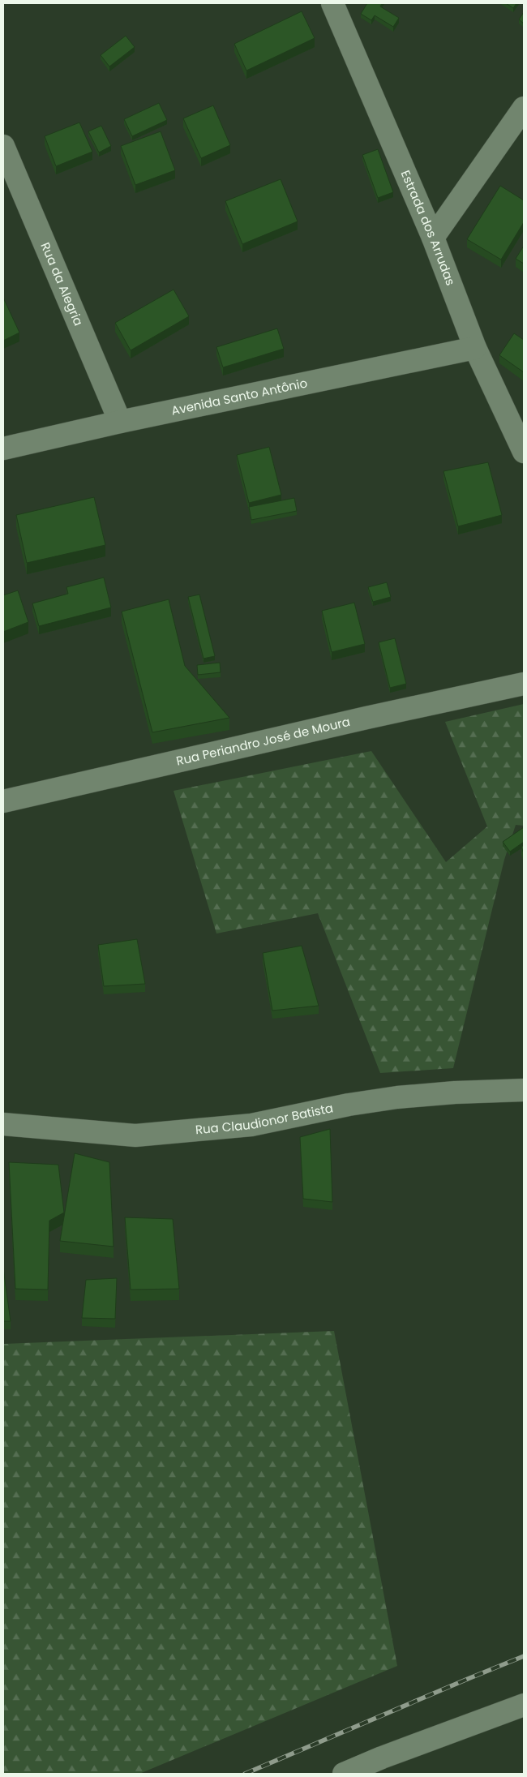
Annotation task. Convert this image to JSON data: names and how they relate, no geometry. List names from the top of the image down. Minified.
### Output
{"streets":{"street":["Estrada dos Arrudas","Rua da Alegria","Avenida Santo Antônio","Rua Periandro José de Moura","Rua Claudionor Batista"]},"crossings":[["Estrada dos Arrudas","Avenida Santo Antônio"],["Rua da Alegria","Avenida Santo Antônio"]]}
